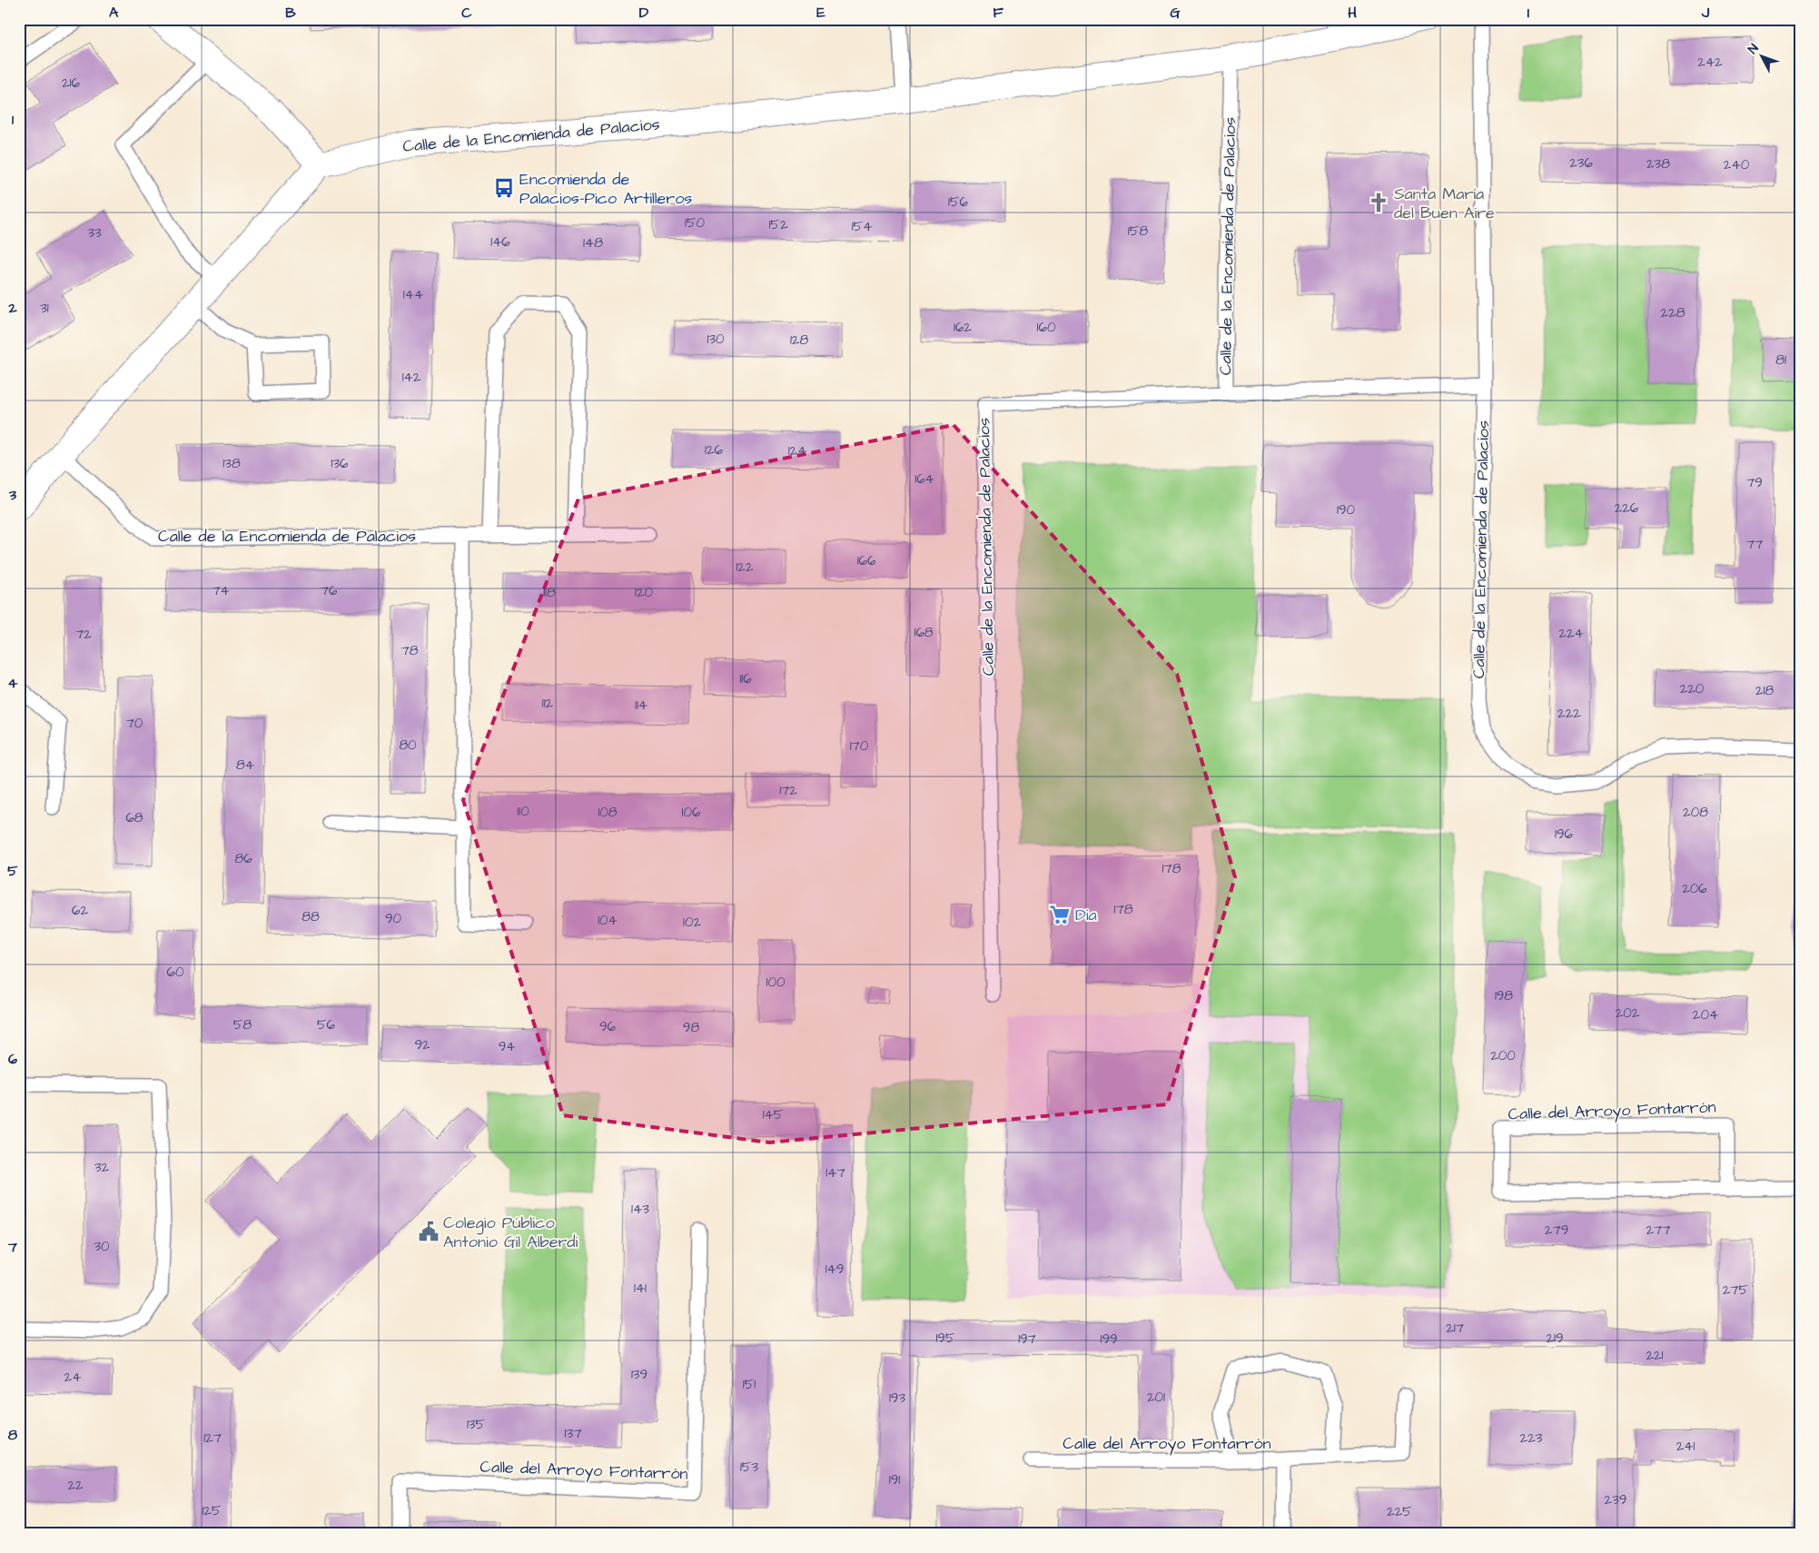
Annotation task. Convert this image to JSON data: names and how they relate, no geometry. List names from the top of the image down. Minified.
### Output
{"streets":{"street":["Calle de la Encomienda de Palacios"],"lane":["Calle del Arroyo Fontarrón"]},"places":{"bus stop":["Encomienda de Palacios-Pico Artilleros"],"church":["Santa María del Buen Aire"],"supermarket":["Dia"],"public building":["Colegio Público Antonio Gil Alberdi"]},"house_numbers":["242","216","236","238","240","156","150","152","154","158","33","146","148","144","31","228","162","160","130","128","81","142","126","124","138","136","164","79","226","190","77","166","122","74","76","118","120","168","224","72","78","116","220","218","112","114","222","70","80","170","84","172","110","108","106","208","68","196","86","178","206","178","62","88","90","104","102","60","100","198","202","204","58","56","96","98","92","94","200","145","32","147","143","279","277","30","149","141","275","217","195","219","197","199","221","139","24","151","201","193","135","137","127","223","241","153","191","22","239","125","225"],"north":"top left","grid":{"columns":["A","B","C","D","E","F","G","H","I","J"],"rows":["1","2","3","4","5","6","7","8"]}}
